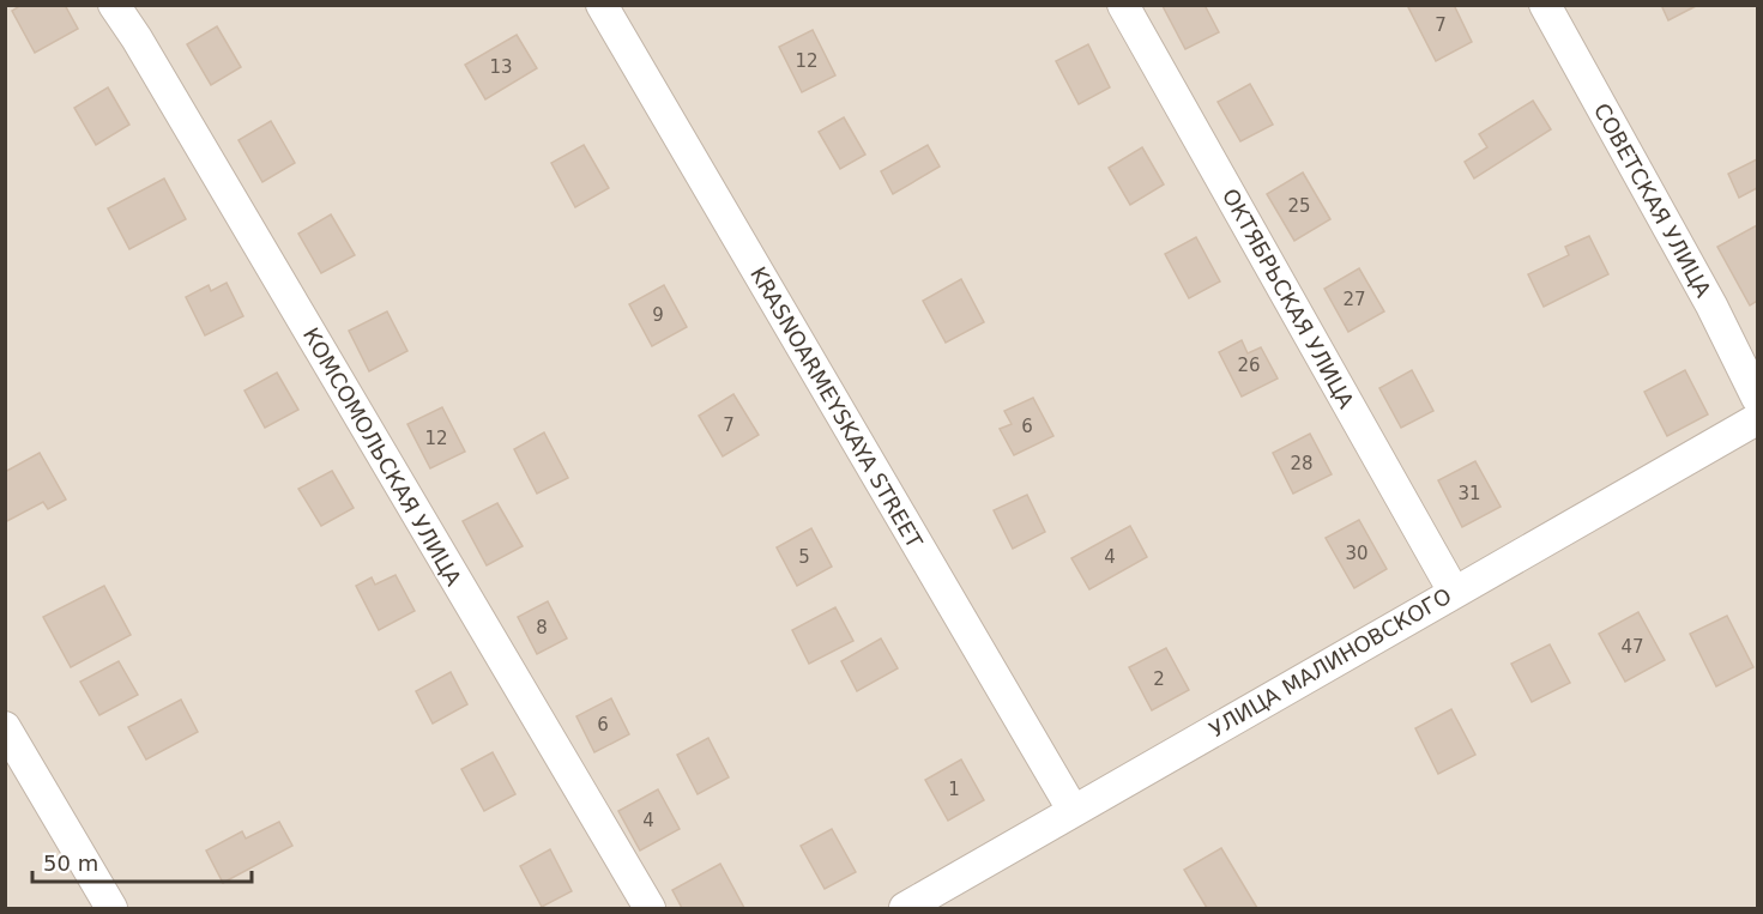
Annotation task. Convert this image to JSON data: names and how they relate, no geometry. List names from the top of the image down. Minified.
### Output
{"streets":{"street":["СОВЕТСКАЯ УЛИЦА","ОКТЯБРЬСКАЯ УЛИЦА","KRASNOARMEYSKAYA STREET","КОМСОМОЛЬСКАЯ УЛИЦА","УЛИЦА МАЛИНОВСКОГО"]},"crossings":[["ОКТЯБРЬСКАЯ УЛИЦА","УЛИЦА МАЛИНОВСКОГО"],["KRASNOARMEYSKAYA STREET","УЛИЦА МАЛИНОВСКОГО"]],"house_numbers":["7","12","13","25","27","9","26","7","6","12","28","31","30","5","4","8","47","2","6","1","4"],"scale_bar":"50 m"}
